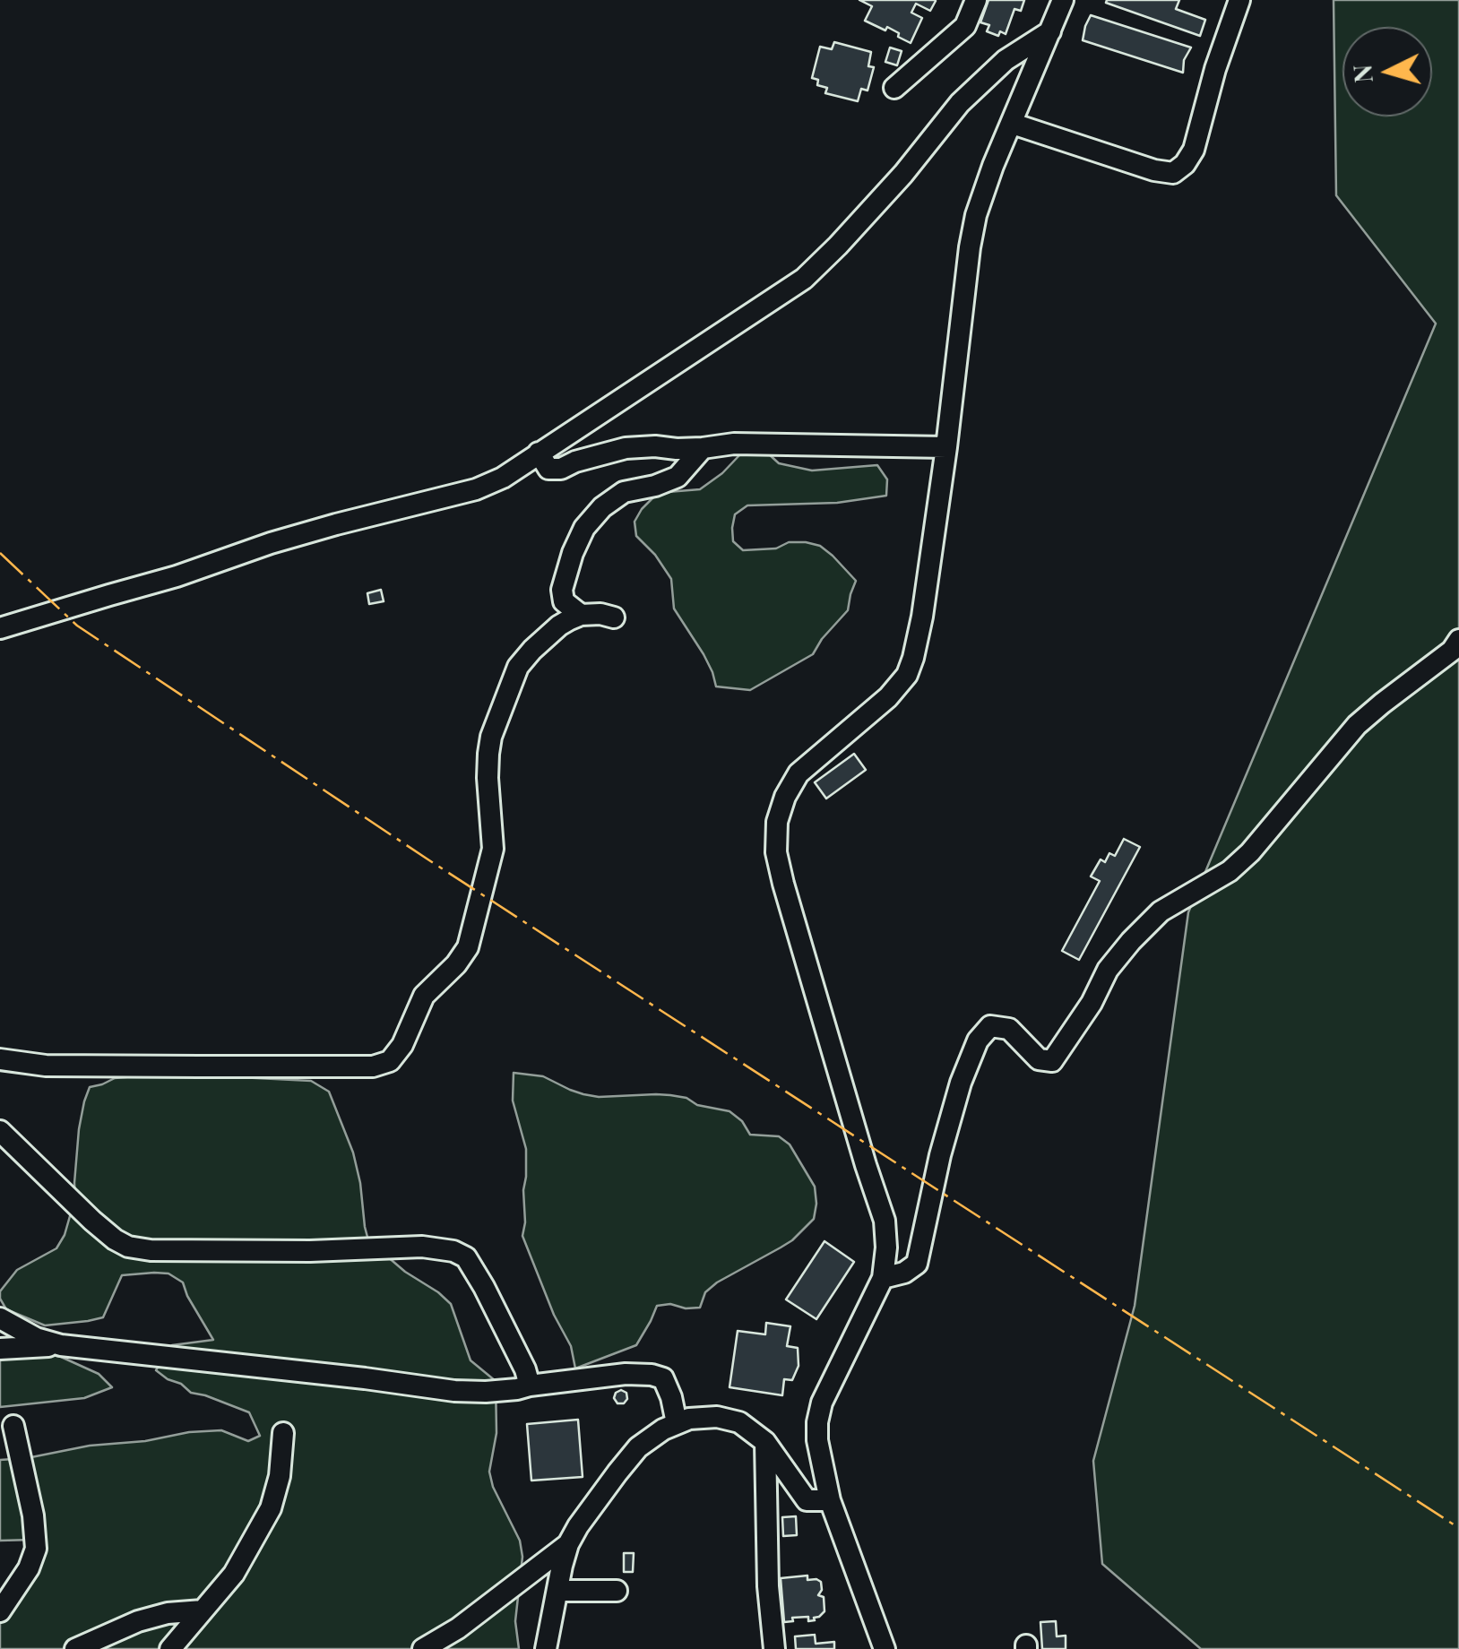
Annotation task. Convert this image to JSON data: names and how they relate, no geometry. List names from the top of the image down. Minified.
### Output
{"north":"left"}
